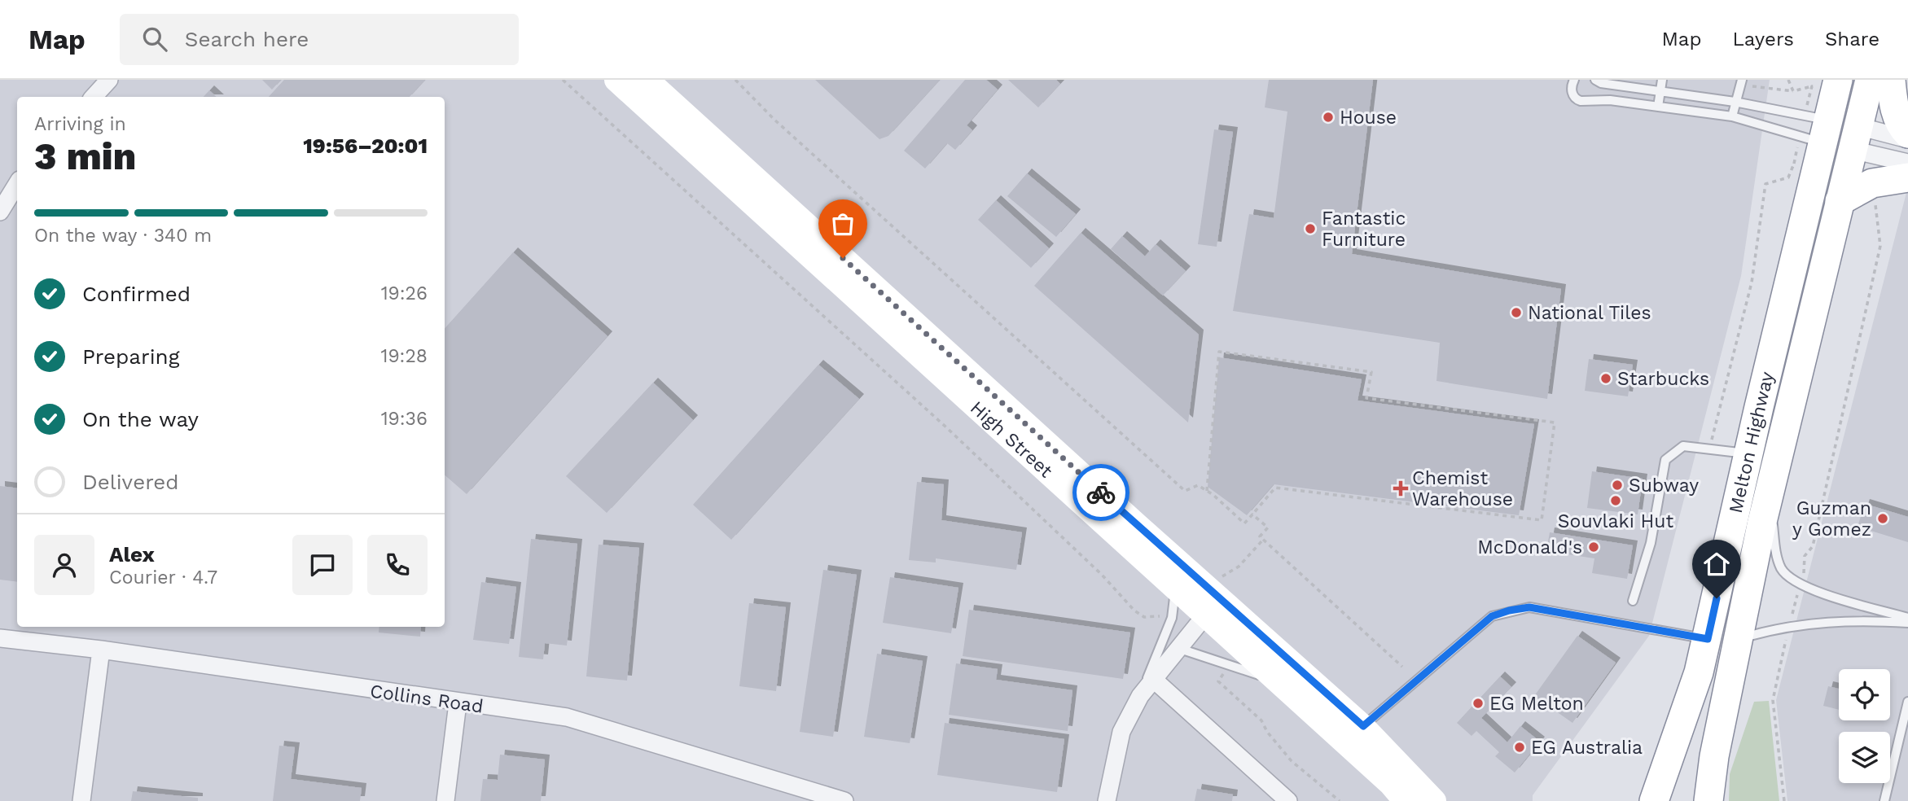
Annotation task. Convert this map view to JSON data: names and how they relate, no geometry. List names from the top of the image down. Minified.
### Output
{"streets":{"highway":["Melton Highway"],"main road":["High Street"],"street":["Collins Road"]},"places":{"other":["House","Fantastic Furniture","National Tiles","Starbucks","Subway","Souvlaki Hut","Guzman y Gomez","McDonald's","EG Melton","EG Australia"],"health":["Chemist Warehouse"]},"page":{"header":"Map","search":"Search here","nav":["Map","Layers","Share"],"heading":["3 min","Arriving in","19:56–20:01"],"panel":["Alex","Courier · 4.7"],"bar":"On the way · 340 m","list":[["Confirmed","19:26"],["Preparing","19:28"],["On the way","19:36"],"Delivered"]}}
